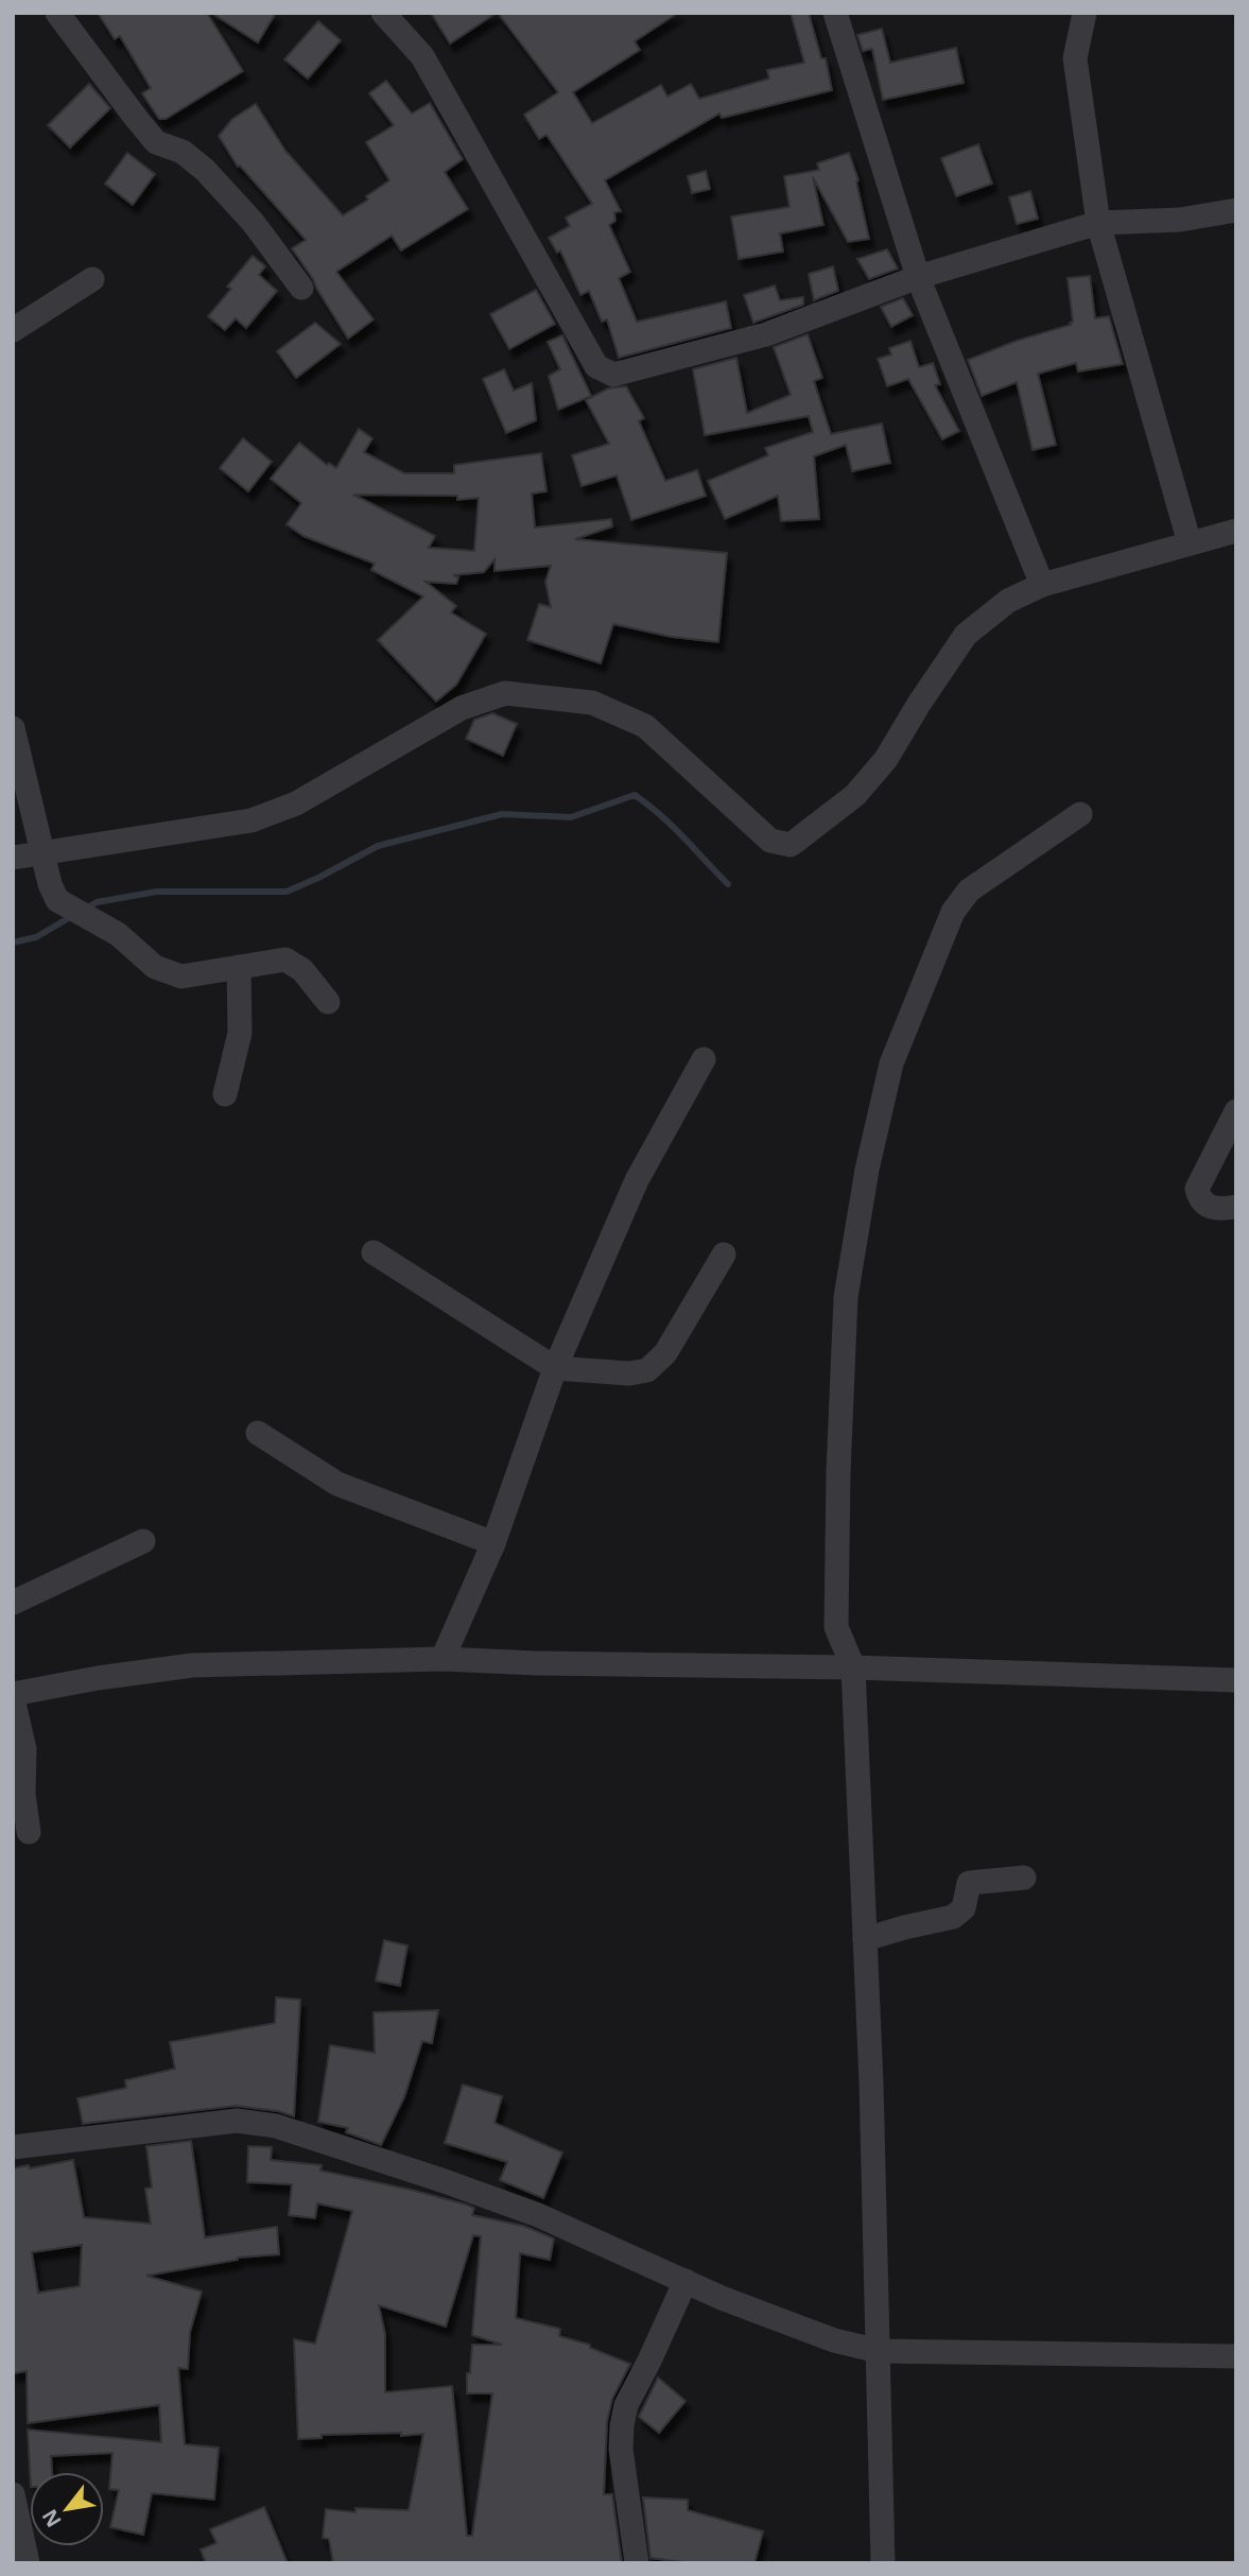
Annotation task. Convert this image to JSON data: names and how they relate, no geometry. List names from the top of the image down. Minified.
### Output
{"north":"bottom left"}
